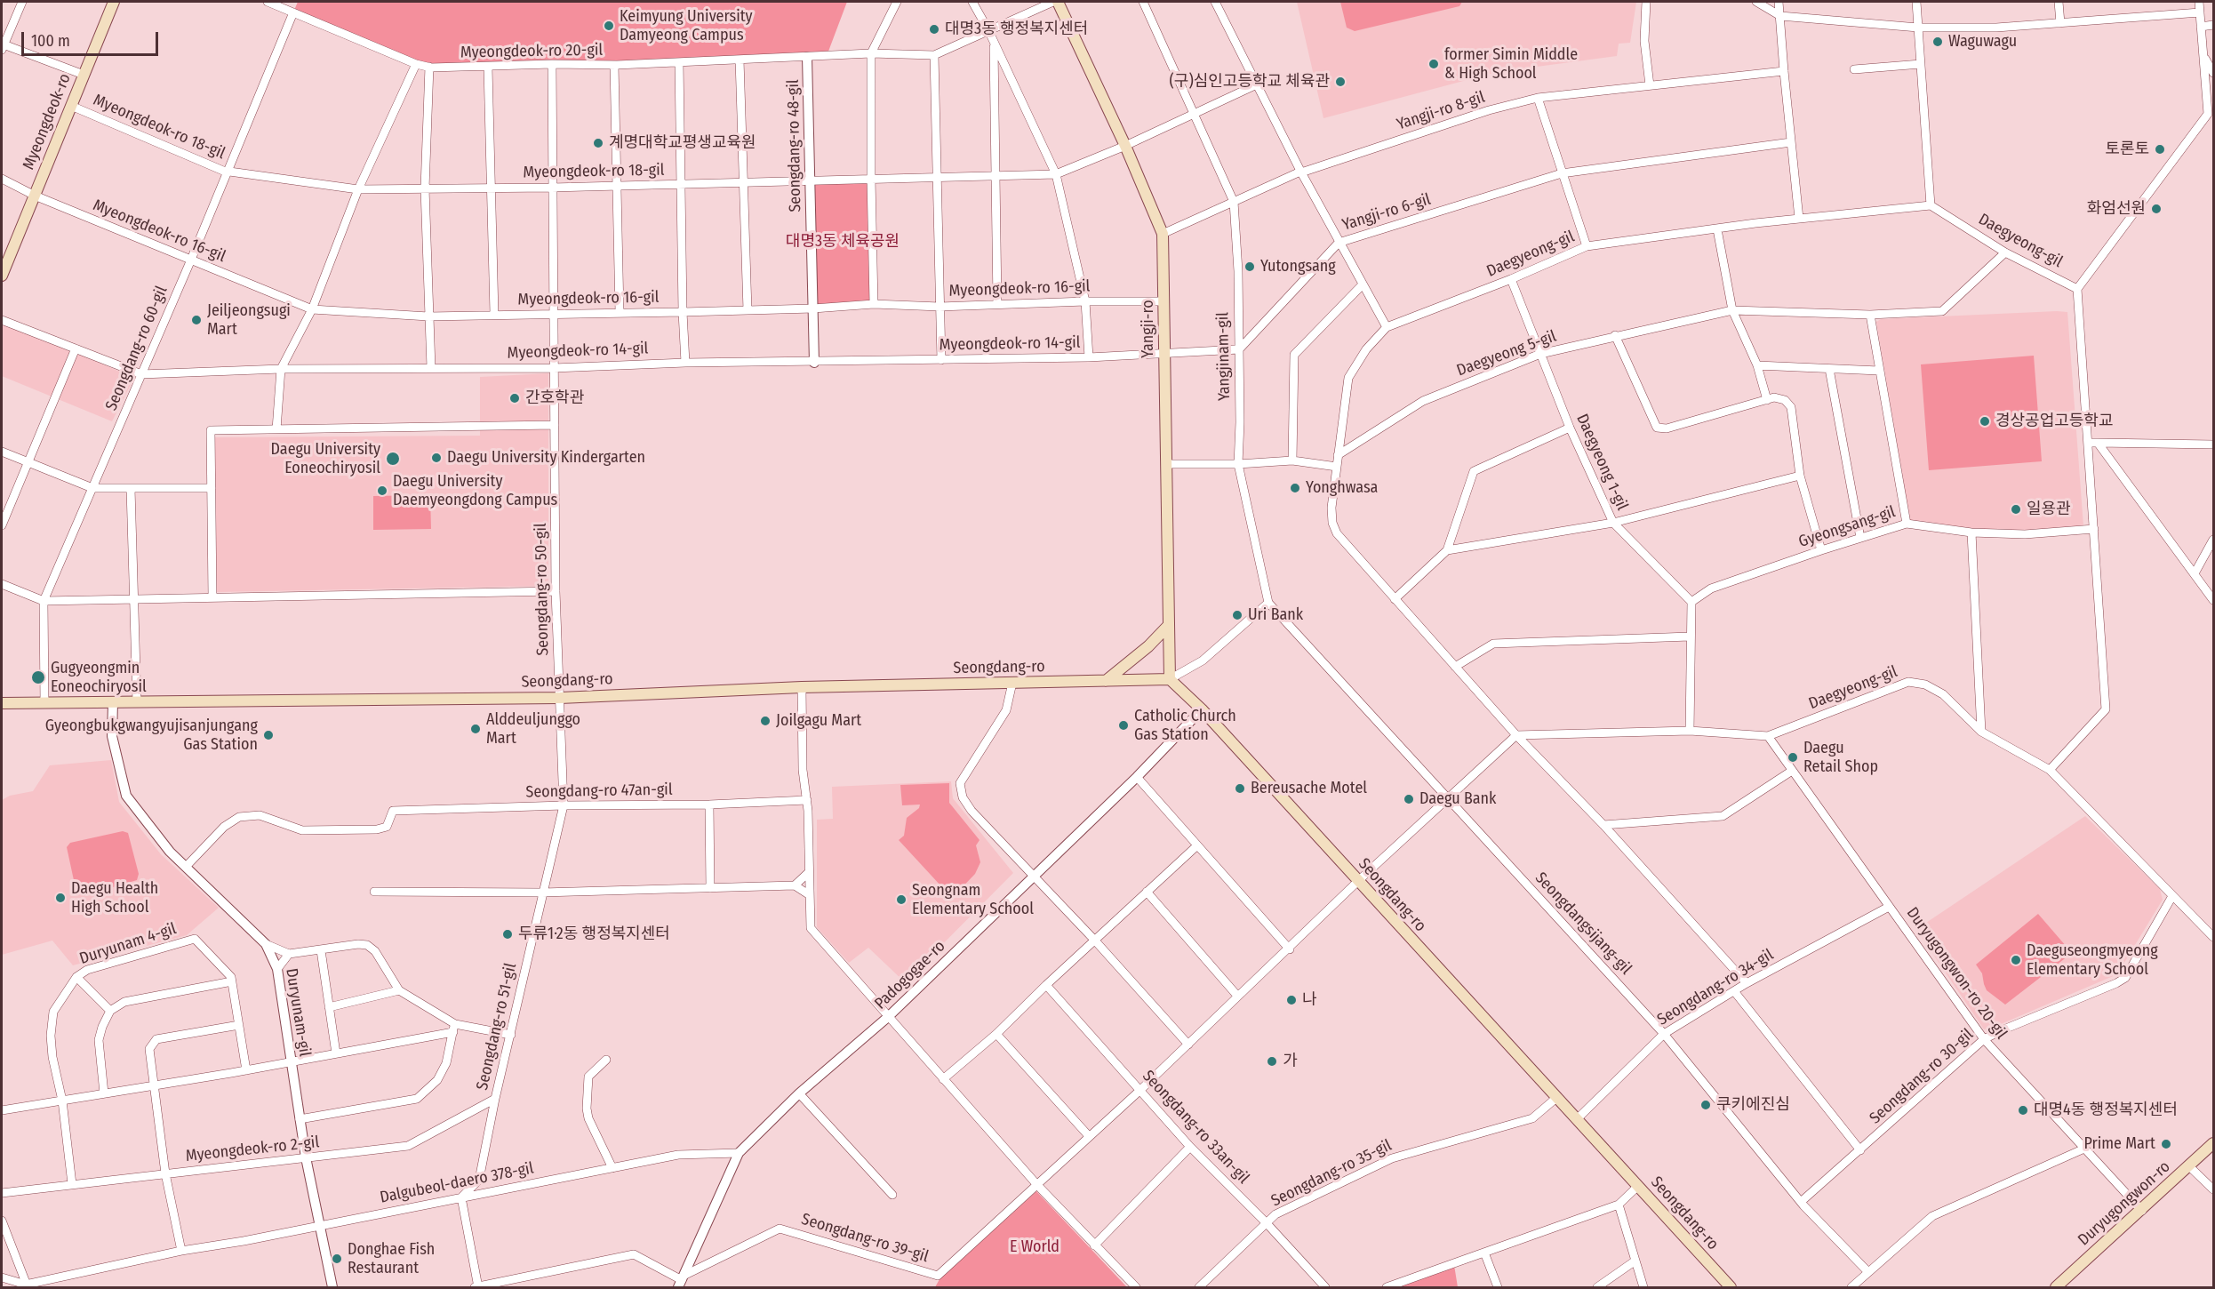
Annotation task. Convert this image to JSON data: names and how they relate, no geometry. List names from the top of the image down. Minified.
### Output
{"streets":{"main road":["Myeongdeok-ro","Yangji-ro","Seongdang-ro","Duryugongwon-ro"],"street":["Myeongdeok-ro 20-gil","Yangji-ro 8-gil","Myeongdeok-ro 18-gil","Seongdang-ro 48-gil","Yangji-ro 6-gil","Myeongdeok-ro 16-gil","Daegyeong-gil","Myeongdeok-ro 14-gil","Seongdang-ro 60-gil","Daegyeong 5-gil","Yangjinam-gil","Daegyeong 1-gil","Gyeongsang-gil","Seongdang-ro 50-gil","Seongdang-ro 47an-gil","Seongdangsijang-gil","Duryunam 4-gil","Duryugongwon-ro 20-gil","Padogogae-ro","Seongdang-ro 34-gil","Duryunam-gil","Seongdang-ro 51-gil","Seongdang-ro 30-gil","Seongdang-ro 33an-gil","Myeongdeok-ro 2-gil","Seongdang-ro 35-gil","Dalgubeol-daero 378-gil","Seongdang-ro 39-gil"]},"crossings":[["Myeongdeok-ro 20-gil","Seongdang-ro 48-gil"],["Myeongdeok-ro 20-gil","Seongdang-ro 60-gil"],["Myeongdeok-ro 20-gil","Seongdang-ro 50-gil"],["Yangji-ro 8-gil","Yangji-ro"],["Yangji-ro 8-gil","Yangjinam-gil"],["Myeongdeok-ro","Myeongdeok-ro 18-gil"],["Myeongdeok-ro","Myeongdeok-ro 16-gil"],["Myeongdeok-ro 18-gil","Seongdang-ro 48-gil"],["Myeongdeok-ro 18-gil","Yangji-ro"],["Myeongdeok-ro 18-gil","Seongdang-ro 60-gil"],["Myeongdeok-ro 18-gil","Yangjinam-gil"],["Myeongdeok-ro 18-gil","Seongdang-ro 50-gil"],["Seongdang-ro 48-gil","Myeongdeok-ro 16-gil"],["Seongdang-ro 48-gil","Myeongdeok-ro 14-gil"],["Yangji-ro 6-gil","Yangjinam-gil"],["Myeongdeok-ro 16-gil","Yangji-ro"],["Myeongdeok-ro 16-gil","Seongdang-ro 60-gil"],["Myeongdeok-ro 16-gil","Seongdang-ro 50-gil"],["Daegyeong-gil","Daegyeong 5-gil"],["Daegyeong-gil","Daegyeong 1-gil"],["Daegyeong-gil","Duryugongwon-ro 20-gil"],["Daegyeong-gil","Seongdang-ro 30-gil"],["Yangji-ro","Myeongdeok-ro 14-gil"],["Yangji-ro","Seongdang-ro"],["Myeongdeok-ro 14-gil","Seongdang-ro 60-gil"],["Myeongdeok-ro 14-gil","Seongdang-ro 50-gil"],["Seongdang-ro 60-gil","Seongdang-ro"],["Daegyeong 5-gil","Daegyeong 1-gil"],["Daegyeong 5-gil","Gyeongsang-gil"],["Yangjinam-gil","Seongdangsijang-gil"],["Daegyeong 1-gil","Gyeongsang-gil"],["Seongdang-ro 50-gil","Seongdang-ro"],["Seongdang-ro 50-gil","Seongdang-ro 51-gil"],["Seongdang-ro","Padogogae-ro"],["Seongdang-ro","Seongdang-ro 34-gil"],["Seongdang-ro","Duryunam-gil"],["Seongdang-ro","Seongdang-ro 51-gil"],["Seongdang-ro","Seongdang-ro 35-gil"],["Seongdang-ro","Seongdang-ro 39-gil"],["Seongdang-ro 47an-gil","Duryunam-gil"],["Seongdang-ro 47an-gil","Seongdang-ro 51-gil"],["Seongdangsijang-gil","Seongdang-ro 34-gil"],["Seongdangsijang-gil","Seongdang-ro 30-gil"],["Duryunam 4-gil","Myeongdeok-ro 2-gil"],["Duryugongwon-ro 20-gil","Seongdang-ro 34-gil"],["Duryugongwon-ro 20-gil","Seongdang-ro 30-gil"],["Duryugongwon-ro 20-gil","Duryugongwon-ro"],["Padogogae-ro","Dalgubeol-daero 378-gil"],["Padogogae-ro","Seongdang-ro 39-gil"],["Duryunam-gil","Myeongdeok-ro 2-gil"],["Duryunam-gil","Dalgubeol-daero 378-gil"],["Seongdang-ro 51-gil","Myeongdeok-ro 2-gil"],["Seongdang-ro 51-gil","Dalgubeol-daero 378-gil"],["Seongdang-ro 33an-gil","Seongdang-ro 35-gil"],["Seongdang-ro 33an-gil","Seongdang-ro 39-gil"]],"parks":["대명3동 체육공원","E World"],"places":["Keimyung University Damyeong Campus","대명3동 행정복지센터","Waguwagu","former Simin Middle & High School","(구)심인고등학교 체육관","계명대학교평생교육원","토론토","화엄선원","Yutongsang","Jeiljeongsugi Mart","간호학관","경상공업고등학교","Daegu University Kindergarten","Daegu University Eoneochiryosil","Yonghwasa","Daegu University Daemyeongdong Campus","일용관","Uri Bank","Gugyeongmin Eoneochiryosil","Joilgagu Mart","Catholic Church Gas Station","Alddeuljunggo Mart","Gyeongbukgwangyujisanjungang Gas Station","Daegu Retail Shop","Bereusache Motel","Daegu Bank","Daegu Health High School","Seongnam Elementary School","두류1·2동 행정복지센터","Daeguseongmyeong Elementary School","나","가","쿠키에진심","대명4동 행정복지센터","Prime Mart","Donghae Fish Restaurant"],"scale_bar":"100 m"}
